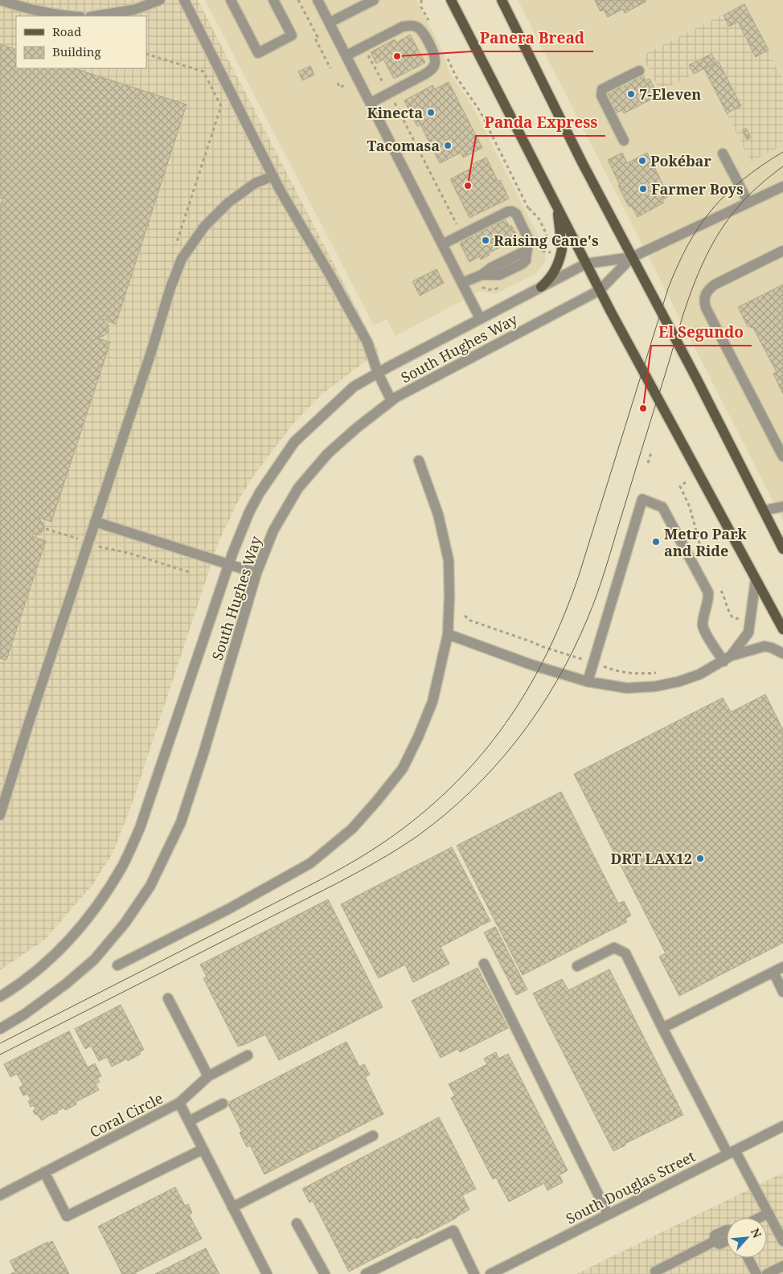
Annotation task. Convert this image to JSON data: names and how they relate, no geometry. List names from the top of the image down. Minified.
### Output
{"streets":{"street":["South Hughes Way","Coral Circle","South Douglas Street"]},"places":["Panera Bread","7-Eleven","Kinecta","Tacomasa","Pokébar","Panda Express","Farmer Boys","Raising Cane's","El Segundo","Metro Park and Ride","DRT LAX12"],"legend":["Road","Building"],"north":"top right"}
